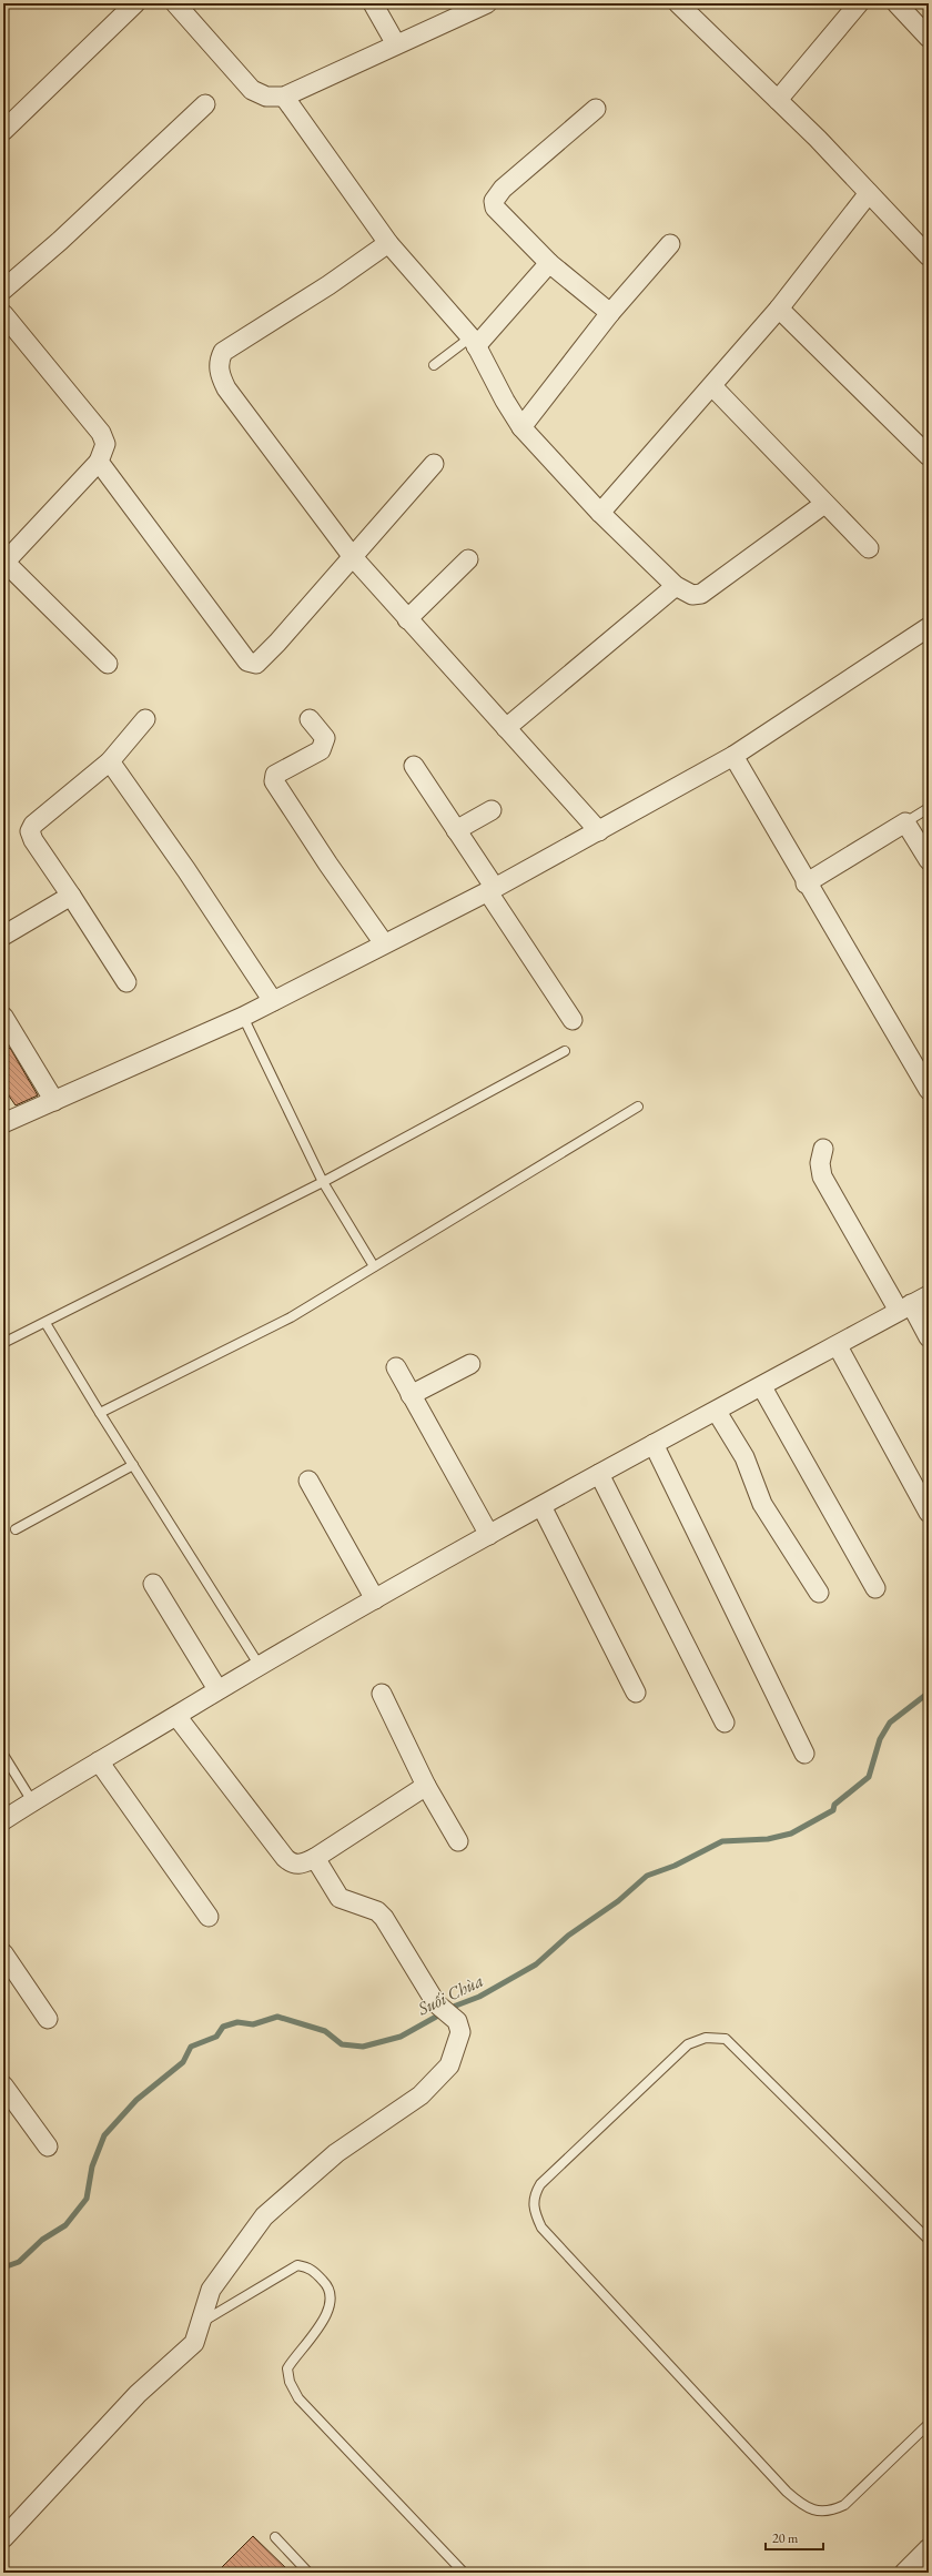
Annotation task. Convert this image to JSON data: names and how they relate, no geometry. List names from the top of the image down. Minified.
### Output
{"water":["Suối Chùa"],"scale_bar":"20 m"}
